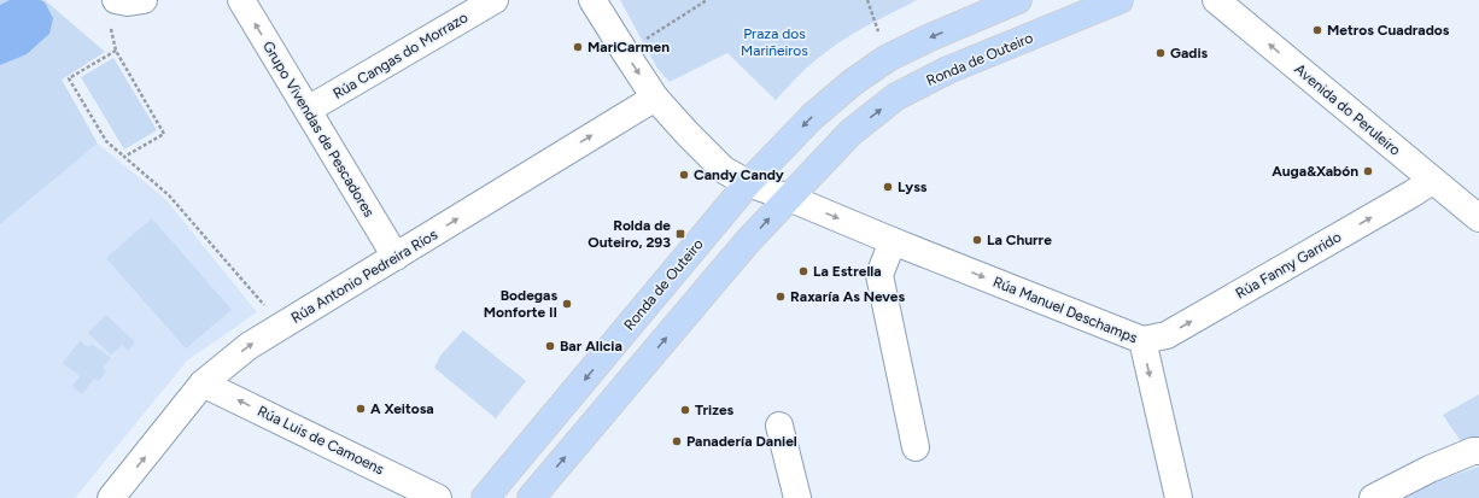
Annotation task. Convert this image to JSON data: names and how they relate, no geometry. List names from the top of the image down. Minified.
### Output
{"streets":{"main road":["Ronda de Outeiro"],"street":["Rúa Cangas do Morrazo","Avenida do Peruleiro","Grupo Vivendas de Pescadores","Rúa Fanny Garrido","Rúa Antonio Pedreira Ríos","Rúa Manuel Deschamps","Rúa Luis de Camoens"]},"crossings":[["Rúa Cangas do Morrazo","Grupo Vivendas de Pescadores"],["Ronda de Outeiro","Rúa Manuel Deschamps"],["Avenida do Peruleiro","Rúa Fanny Garrido"],["Grupo Vivendas de Pescadores","Rúa Antonio Pedreira Ríos"],["Rúa Fanny Garrido","Rúa Manuel Deschamps"],["Rúa Antonio Pedreira Ríos","Rúa Luis de Camoens"]],"one_way":["Avenida do Peruleiro","Grupo Vivendas de Pescadores","Rúa Fanny Garrido","Rúa Antonio Pedreira Ríos","Rúa Manuel Deschamps","Rúa Luis de Camoens"],"parks":["Praza dos Mariñeiros"],"places":{"other":["Metros Cuadrados","MariCarmen","Gadis","Auga&Xabón","Candy Candy","Lyss","La Churre","La Estrella","Raxaría As Neves","Bodegas Monforte II","Bar Alicia","A Xeitosa","Trizes","Panadería Daniel"],"transit":["Rolda de Outeiro, 293"]}}
